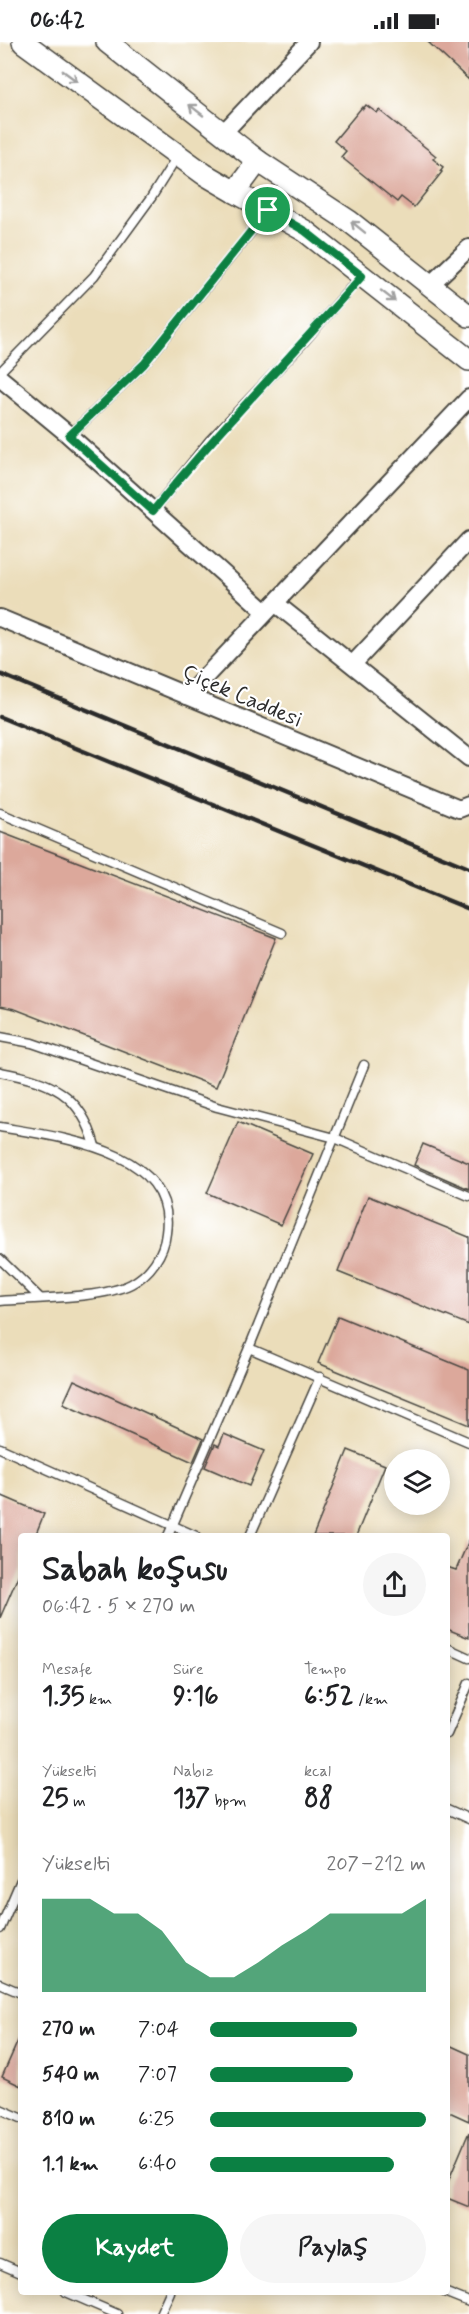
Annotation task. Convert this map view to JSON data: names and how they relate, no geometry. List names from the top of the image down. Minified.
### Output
{"streets":{"street":["Çiçek Caddesi"]},"page":{"status":"06:42","heading":["Sabah koşusu","06:42 · 5 × 270 m"],"stats":[["Mesafe","1.35 km"],["Süre","9:16"],["Tempo","6:52 /km"],["Yükselti","25 m"],["Nabız","137 bpm"],["kcal","88"]],"chart":["Yükselti","207–212 m"],"list":[{"name":"270 m","note":"7:04"},{"name":"540 m","note":"7:07"},{"name":"810 m","note":"6:25"},{"name":"1.1 km","note":"6:40"}],"buttons":["Kaydet","Paylaş"]}}
